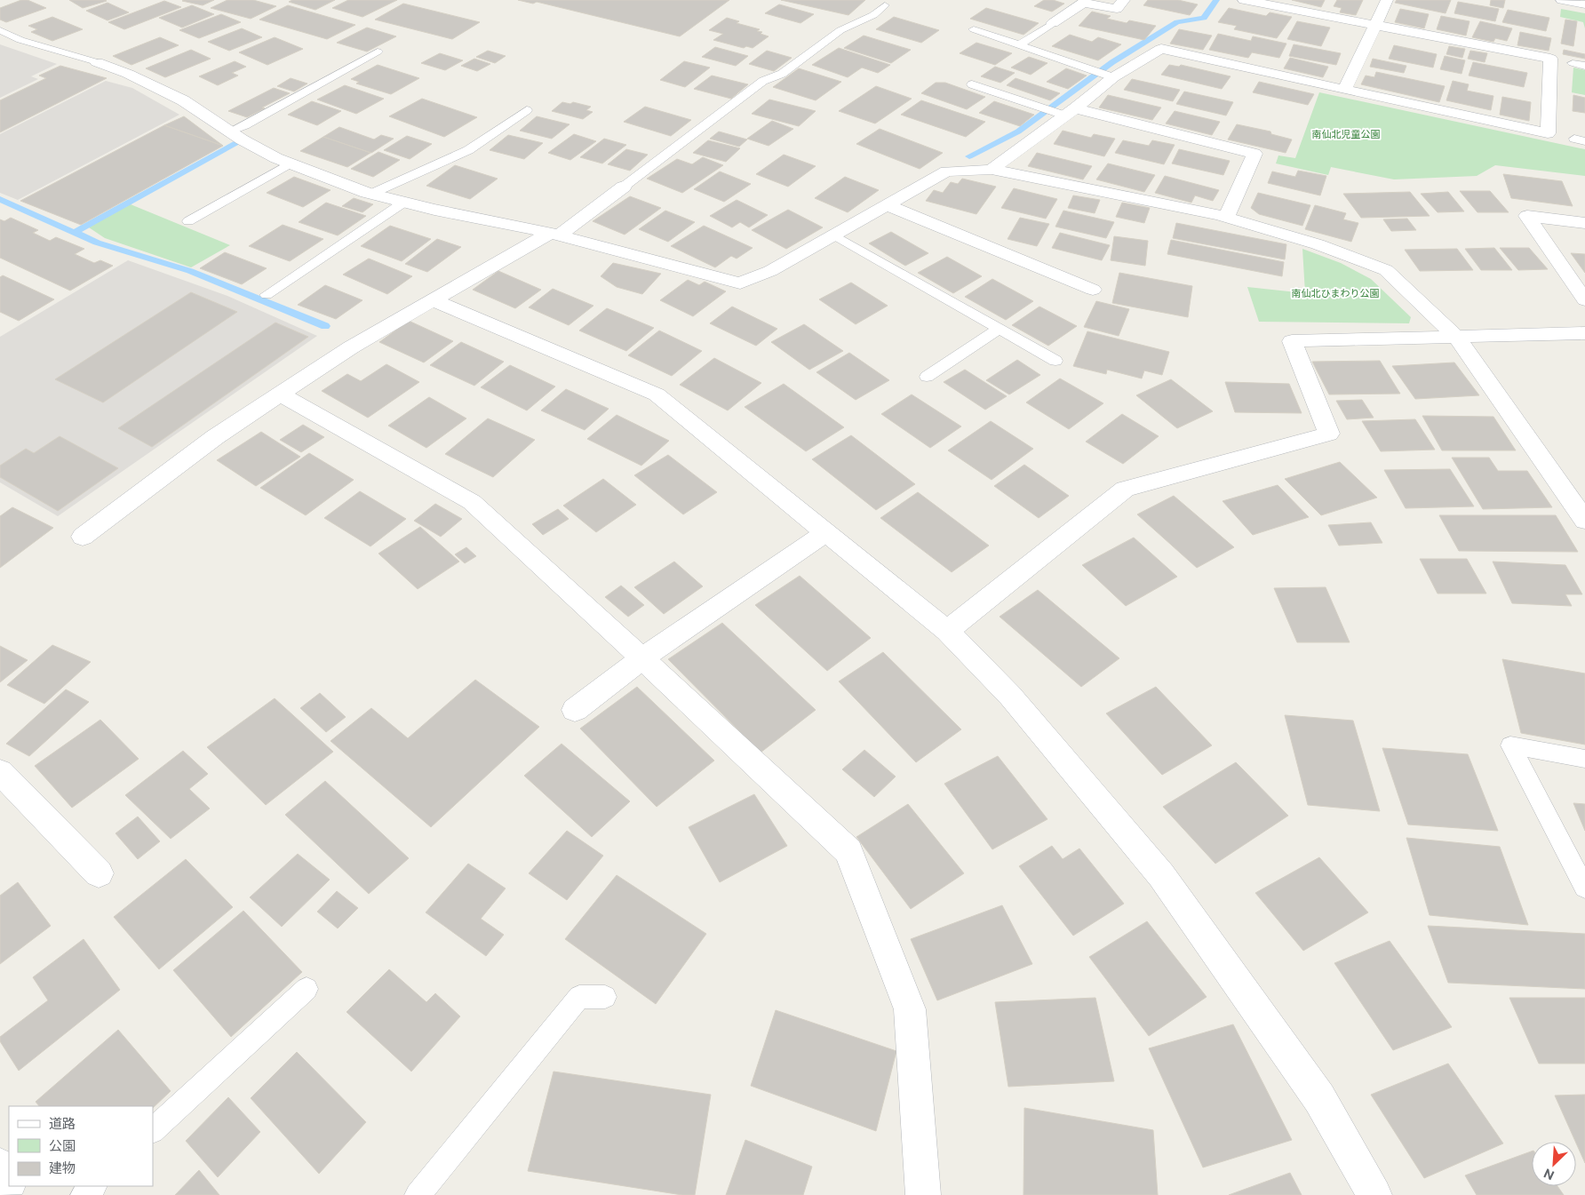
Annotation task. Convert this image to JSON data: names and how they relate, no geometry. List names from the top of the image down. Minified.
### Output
{"parks":["南仙北児童公園","南仙北ひまわり公園"],"legend":["道路","公園","建物"],"north":"bottom left"}
